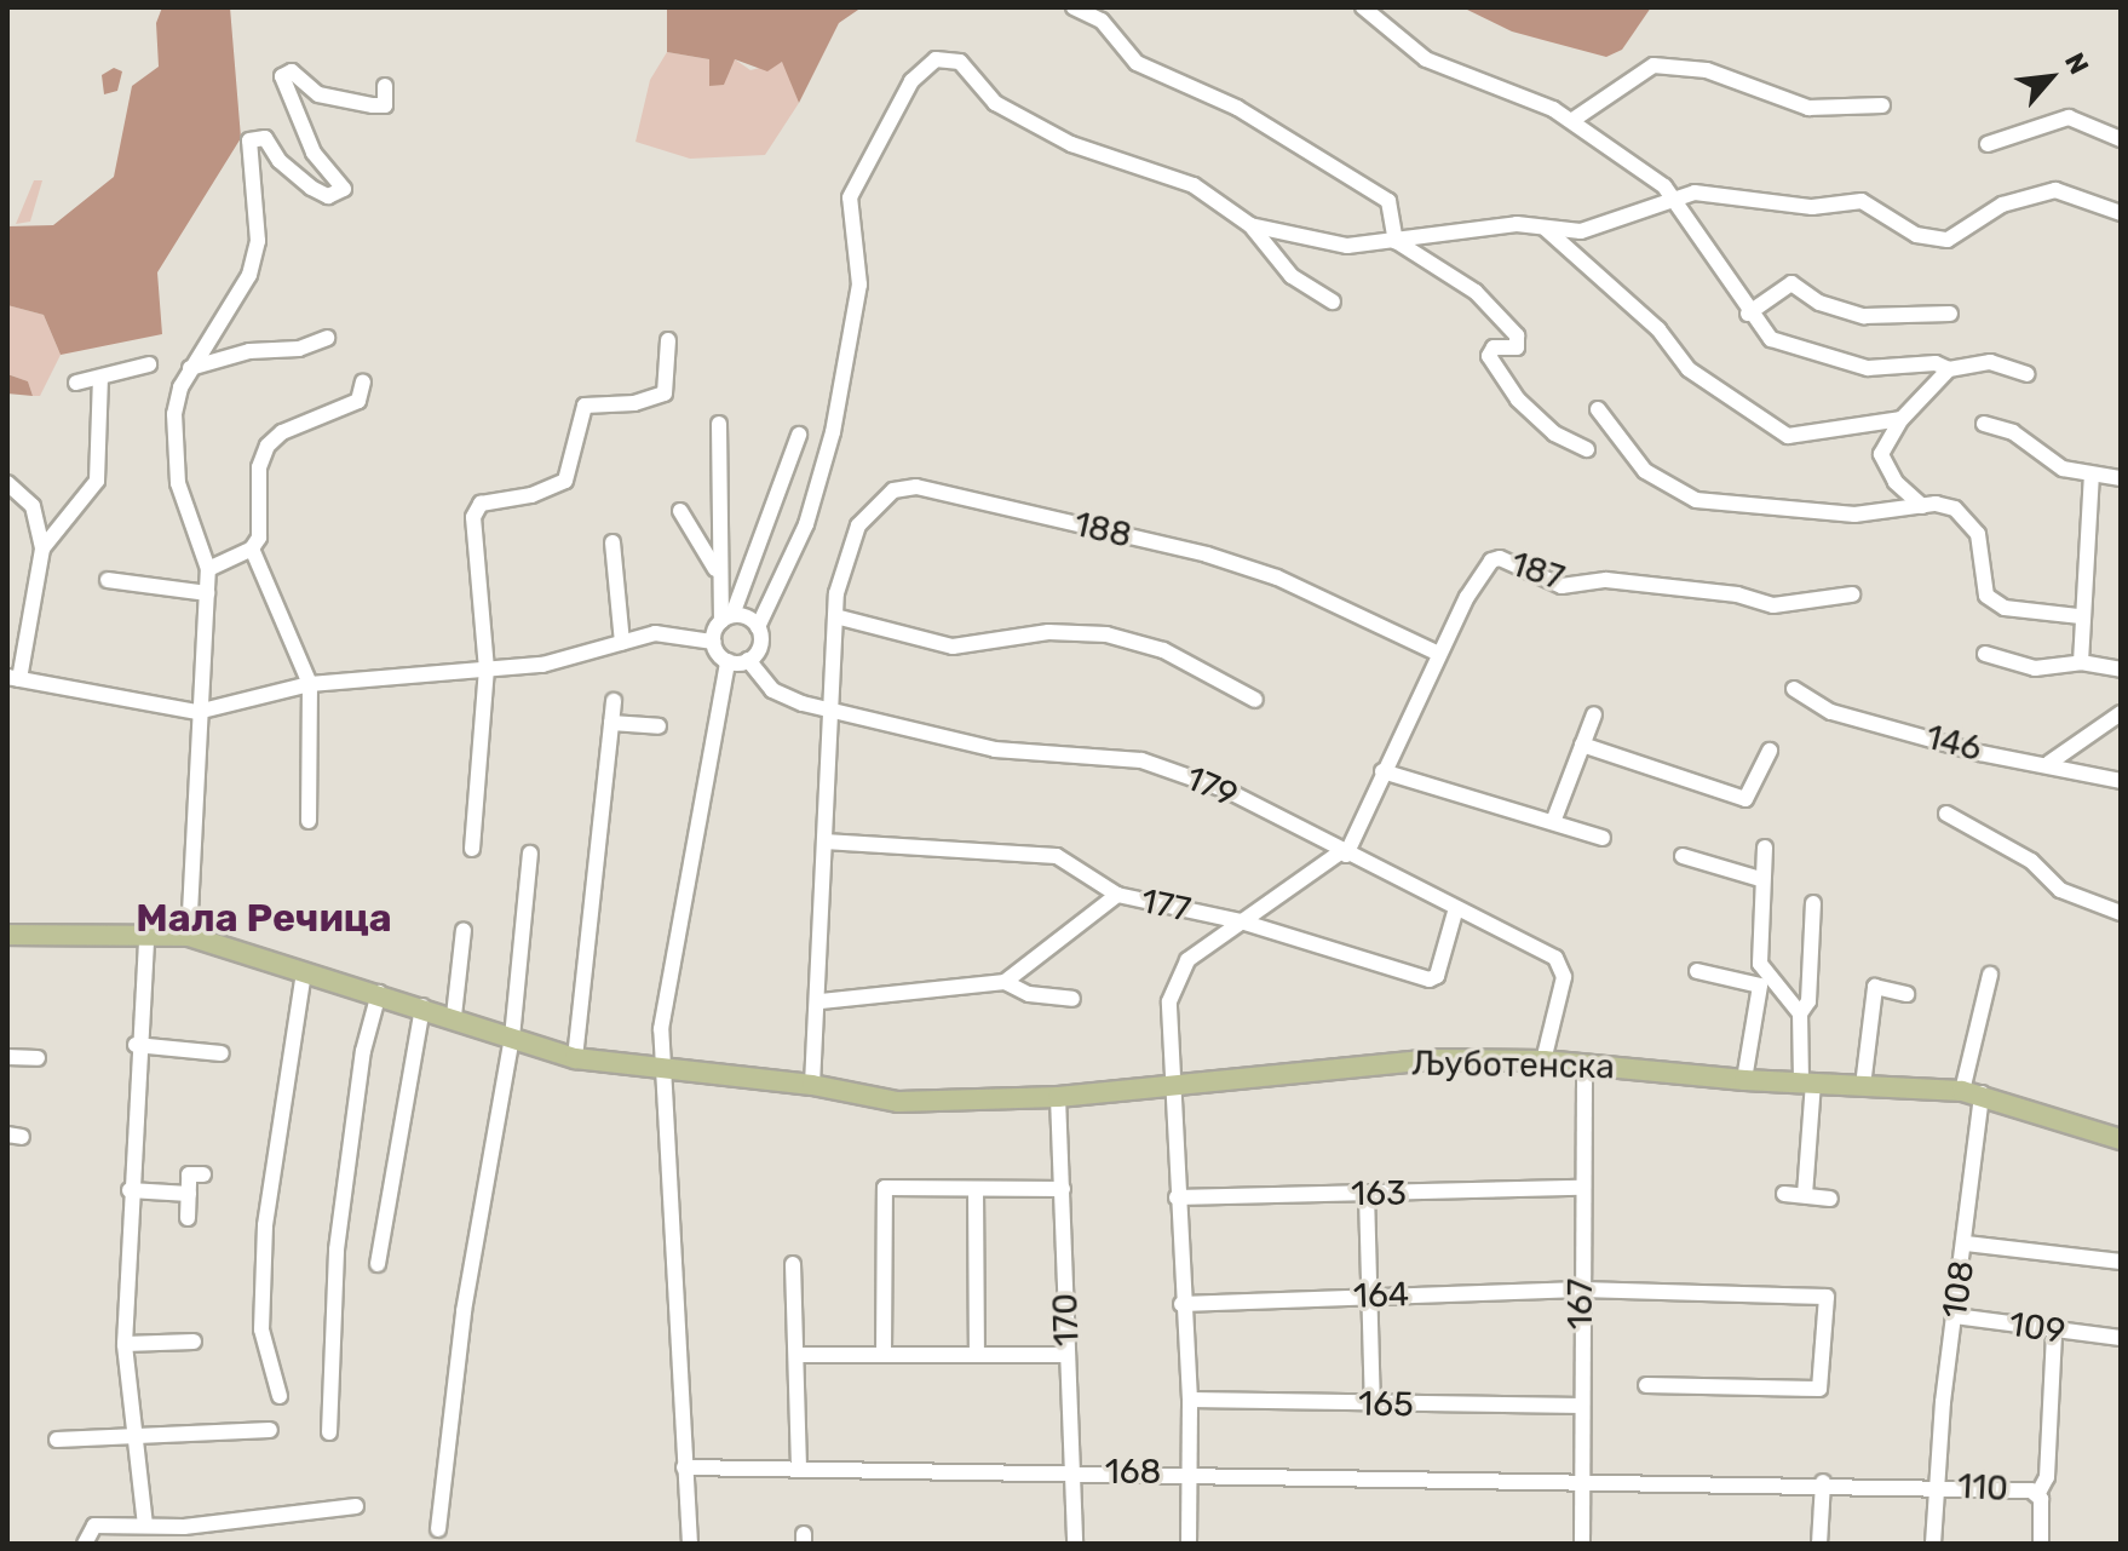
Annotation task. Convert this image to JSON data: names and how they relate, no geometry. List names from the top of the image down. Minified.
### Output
{"streets":{"main road":["Љуботенска"],"street":["188","187","146","179","177","163","108","164","167","170","109","165","168","110"]},"crossings":[["188","187"],["188","179"],["188","177"],["188","Љуботенска"],["187","179"],["179","177"],["179","Љуботенска"],["Љуботенска","108"],["Љуботенска","167"],["Љуботенска","170"],["163","167"],["108","109"],["108","110"],["164","167"],["167","165"],["167","168"],["170","168"]],"districts":["Мала Речица"],"north":"top right"}
